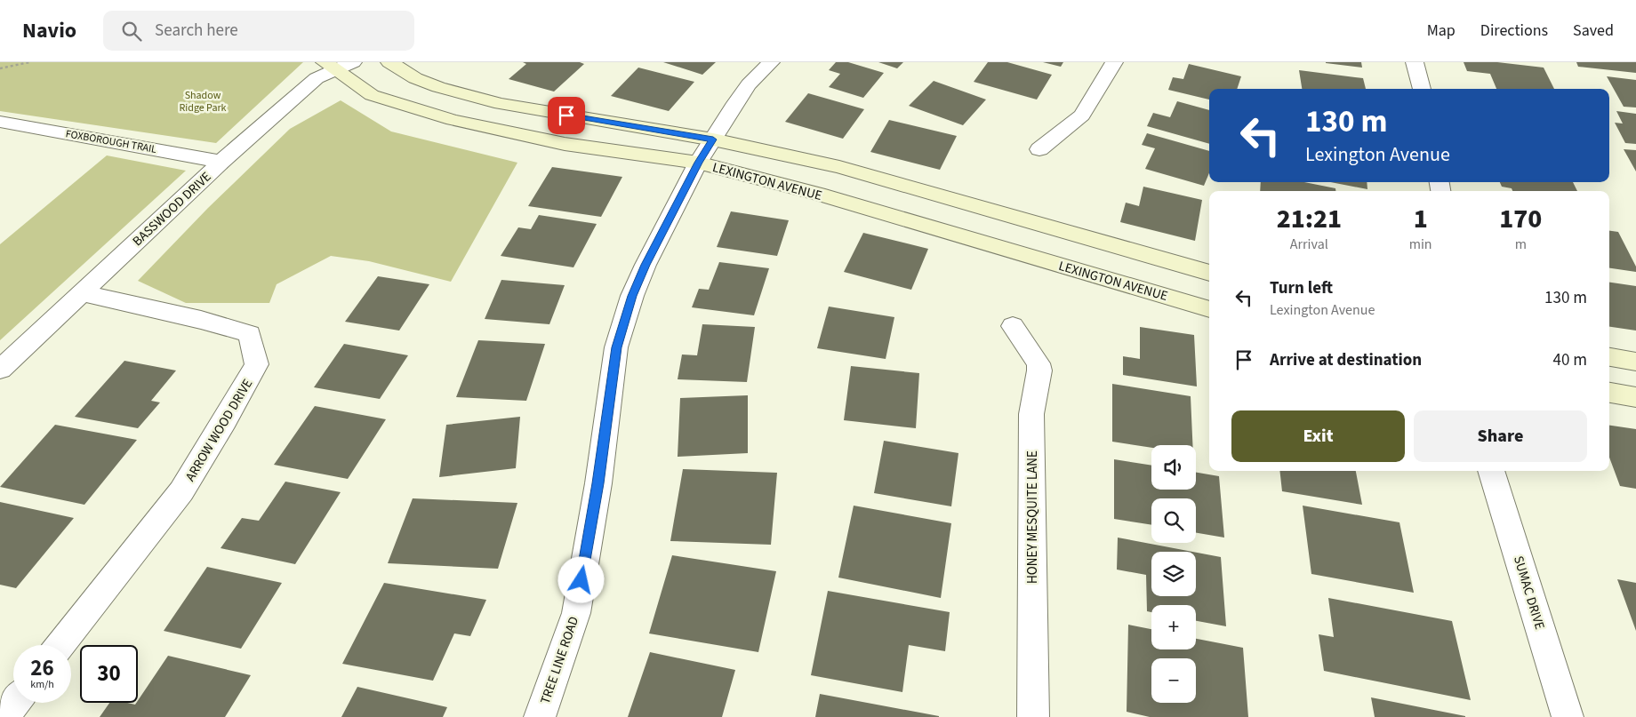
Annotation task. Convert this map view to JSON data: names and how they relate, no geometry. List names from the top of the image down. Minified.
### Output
{"streets":{"street":["FOXBOROUGH TRAIL","LEXINGTON AVENUE","BASSWOOD DRIVE","ARROW WOOD DRIVE","HONEY MESQUITE LANE","SUMAC DRIVE","TREE LINE ROAD"]},"crossings":[["FOXBOROUGH TRAIL","BASSWOOD DRIVE"],["LEXINGTON AVENUE","BASSWOOD DRIVE"],["LEXINGTON AVENUE","TREE LINE ROAD"],["BASSWOOD DRIVE","ARROW WOOD DRIVE"]],"parks":["Shadow Ridge Park"],"page":{"header":"Navio","search":"Search here","nav":["Map","Directions","Saved"],"turn":["130 m","Lexington Avenue"],"eta":["21:21","Arrival","1","min","170","m"],"list":[{"name":"Turn left","note":"Lexington Avenue","value":"130 m"},{"name":"Arrive at destination","value":"40 m"}],"buttons":["Exit","Share"],"map_buttons":["+","−"],"speed":"26 km/h","limit":"30"}}
